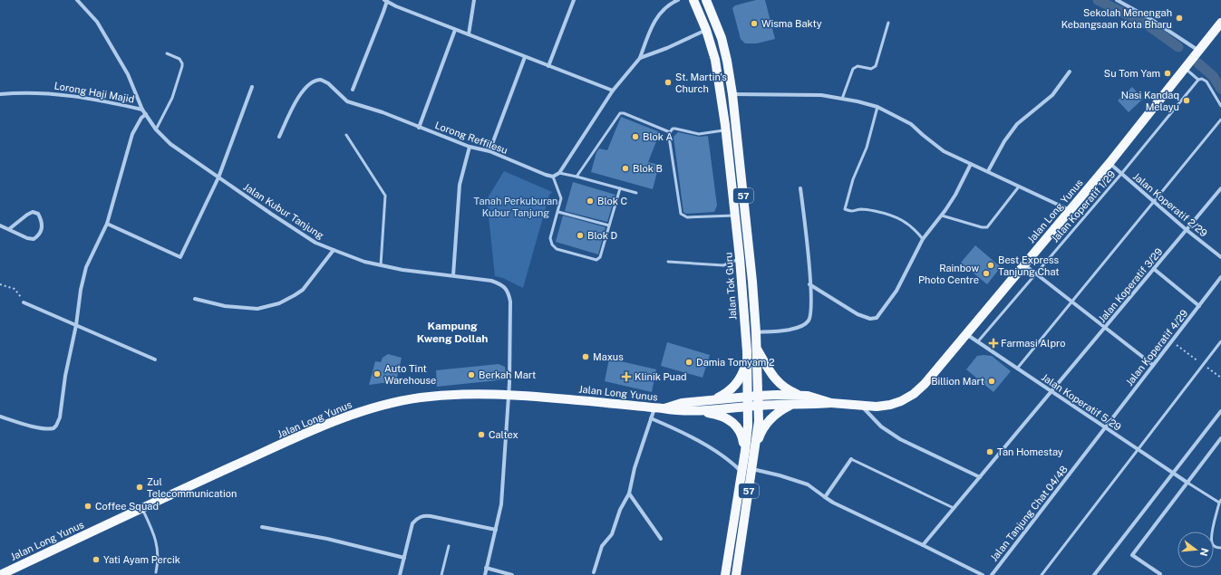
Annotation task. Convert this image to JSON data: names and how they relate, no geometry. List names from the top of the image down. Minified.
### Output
{"streets":{"main road":["57","Jalan Long Yunus","Jalan Tok Guru"],"street":["Lorong Haji Majid","Lorong Reffilesu","Jalan Koperatif 2/29","Jalan Kubur Tanjung","Jalan Koperatif 3/29","Jalan Koperatif 4/29","Jalan Koperatif 5/29","Jalan Tanjung Chat 04/48"],"lane":["Jalan Koperatif 1/29"]},"crossings":[["Lorong Haji Majid","Jalan Kubur Tanjung"],["Jalan Koperatif 2/29","Jalan Koperatif 1/29"],["Jalan Koperatif 2/29","Jalan Long Yunus"],["Jalan Koperatif 2/29","Jalan Koperatif 3/29"],["Jalan Koperatif 1/29","Jalan Koperatif 5/29"],["Jalan Kubur Tanjung","Jalan Long Yunus"],["Jalan Long Yunus","Jalan Tok Guru"],["Jalan Long Yunus","Jalan Koperatif 5/29"],["Jalan Koperatif 3/29","Jalan Koperatif 5/29"],["Jalan Koperatif 4/29","Jalan Koperatif 5/29"],["Jalan Koperatif 4/29","Jalan Tanjung Chat 04/48"],["Jalan Koperatif 5/29","Jalan Tanjung Chat 04/48"]],"districts":["Kampung Kweng Dollah"],"parks":["Tanah Perkuburan Kubur Tanjung"],"places":{"other":["Sekolah Menengah Kebangsaan Kota Bharu","Wisma Bakty","Su Tom Yam","St. Martin's Church","Nasi Kandaq Melayu","Blok A","Blok B","Blok C","Blok D","Best Express Tanjung Chat","Rainbow Photo Centre","Maxus","Damia Tomyam 2","Auto Tint Warehouse","Berkah Mart","Billion Mart","Caltex","Tan Homestay","Zul Telecommunication","Coffee Squad","Yati Ayam Percik"],"health":["Farmasi Alpro","Klinik Puad"]},"north":"right"}
